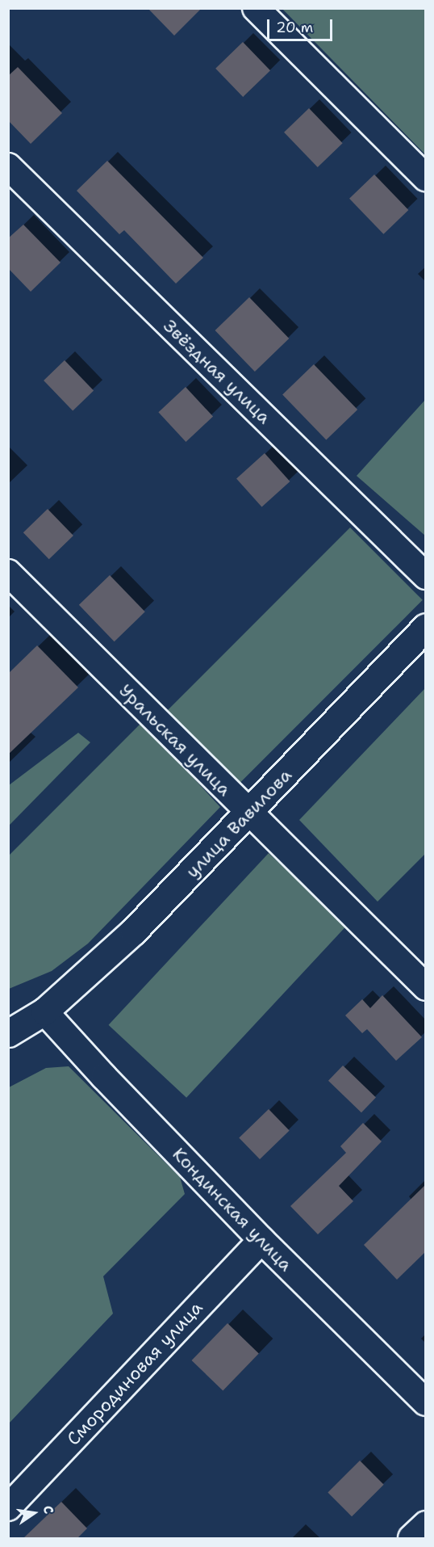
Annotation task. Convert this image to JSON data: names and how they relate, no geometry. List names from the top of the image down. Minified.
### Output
{"streets":{"street":["Звёздная улица","Уральская улица","улица Вавилова","Кондинская улица","Смородиновая улица"]},"crossings":[["Уральская улица","улица Вавилова"],["улица Вавилова","Кондинская улица"],["Кондинская улица","Смородиновая улица"]],"scale_bar":"20 m","north":"right"}
